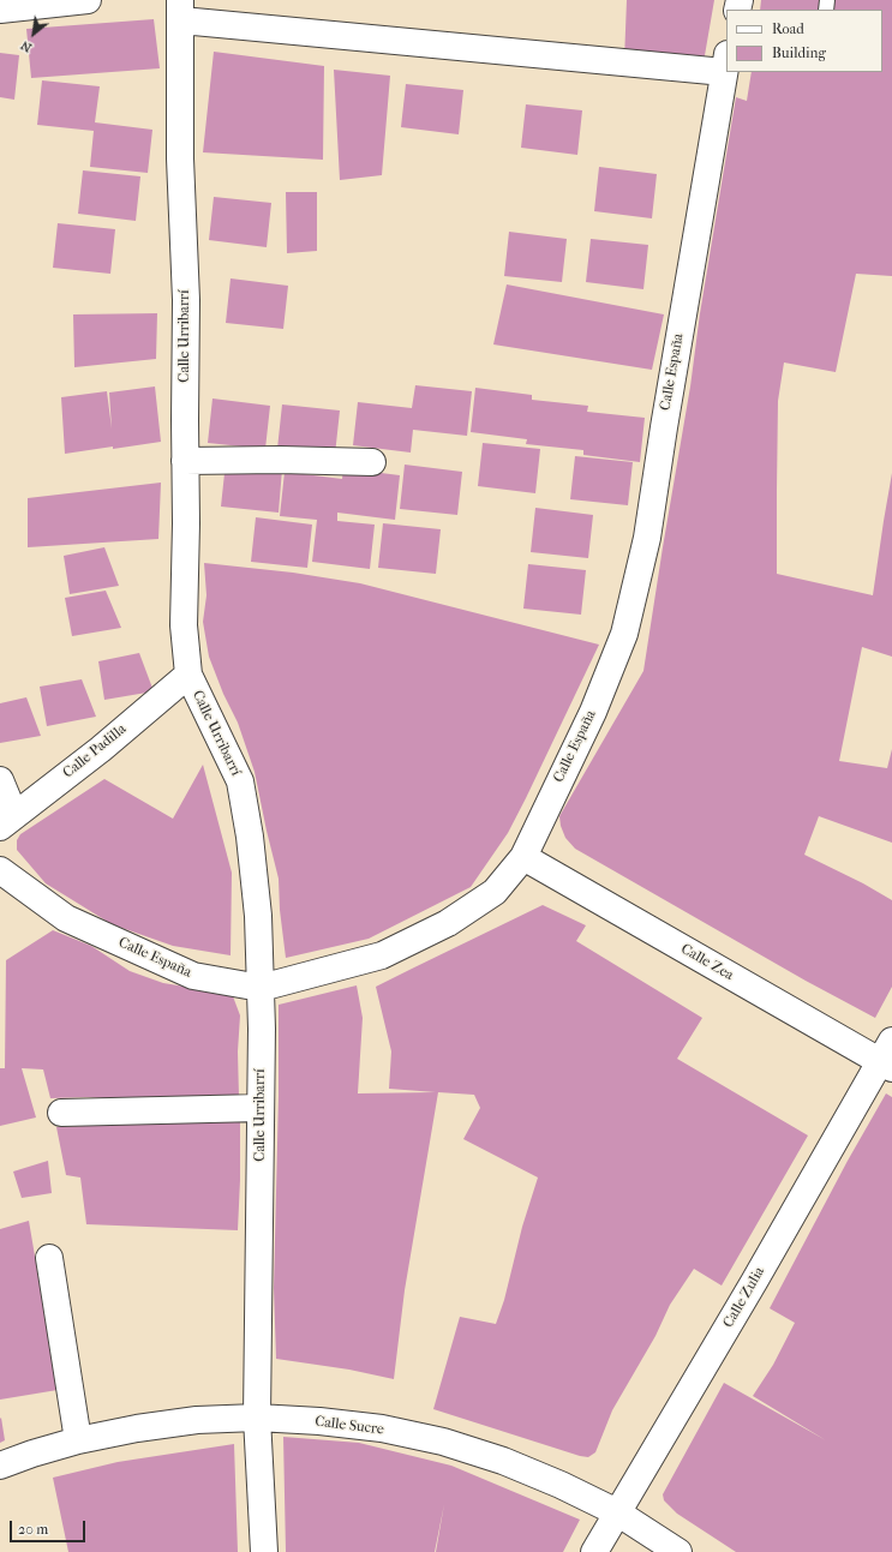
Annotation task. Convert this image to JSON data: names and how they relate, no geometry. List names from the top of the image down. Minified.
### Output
{"streets":{"street":["Calle Urribarrí","Calle España","Calle Padilla","Calle Zea","Calle Zulia","Calle Sucre"]},"crossings":[["Calle Urribarrí","Calle España"],["Calle Urribarrí","Calle Padilla"],["Calle Urribarrí","Calle Sucre"],["Calle España","Calle Zea"],["Calle Zea","Calle Zulia"],["Calle Zulia","Calle Sucre"]],"legend":["Road","Building"],"scale_bar":"20 m","north":"bottom left"}
